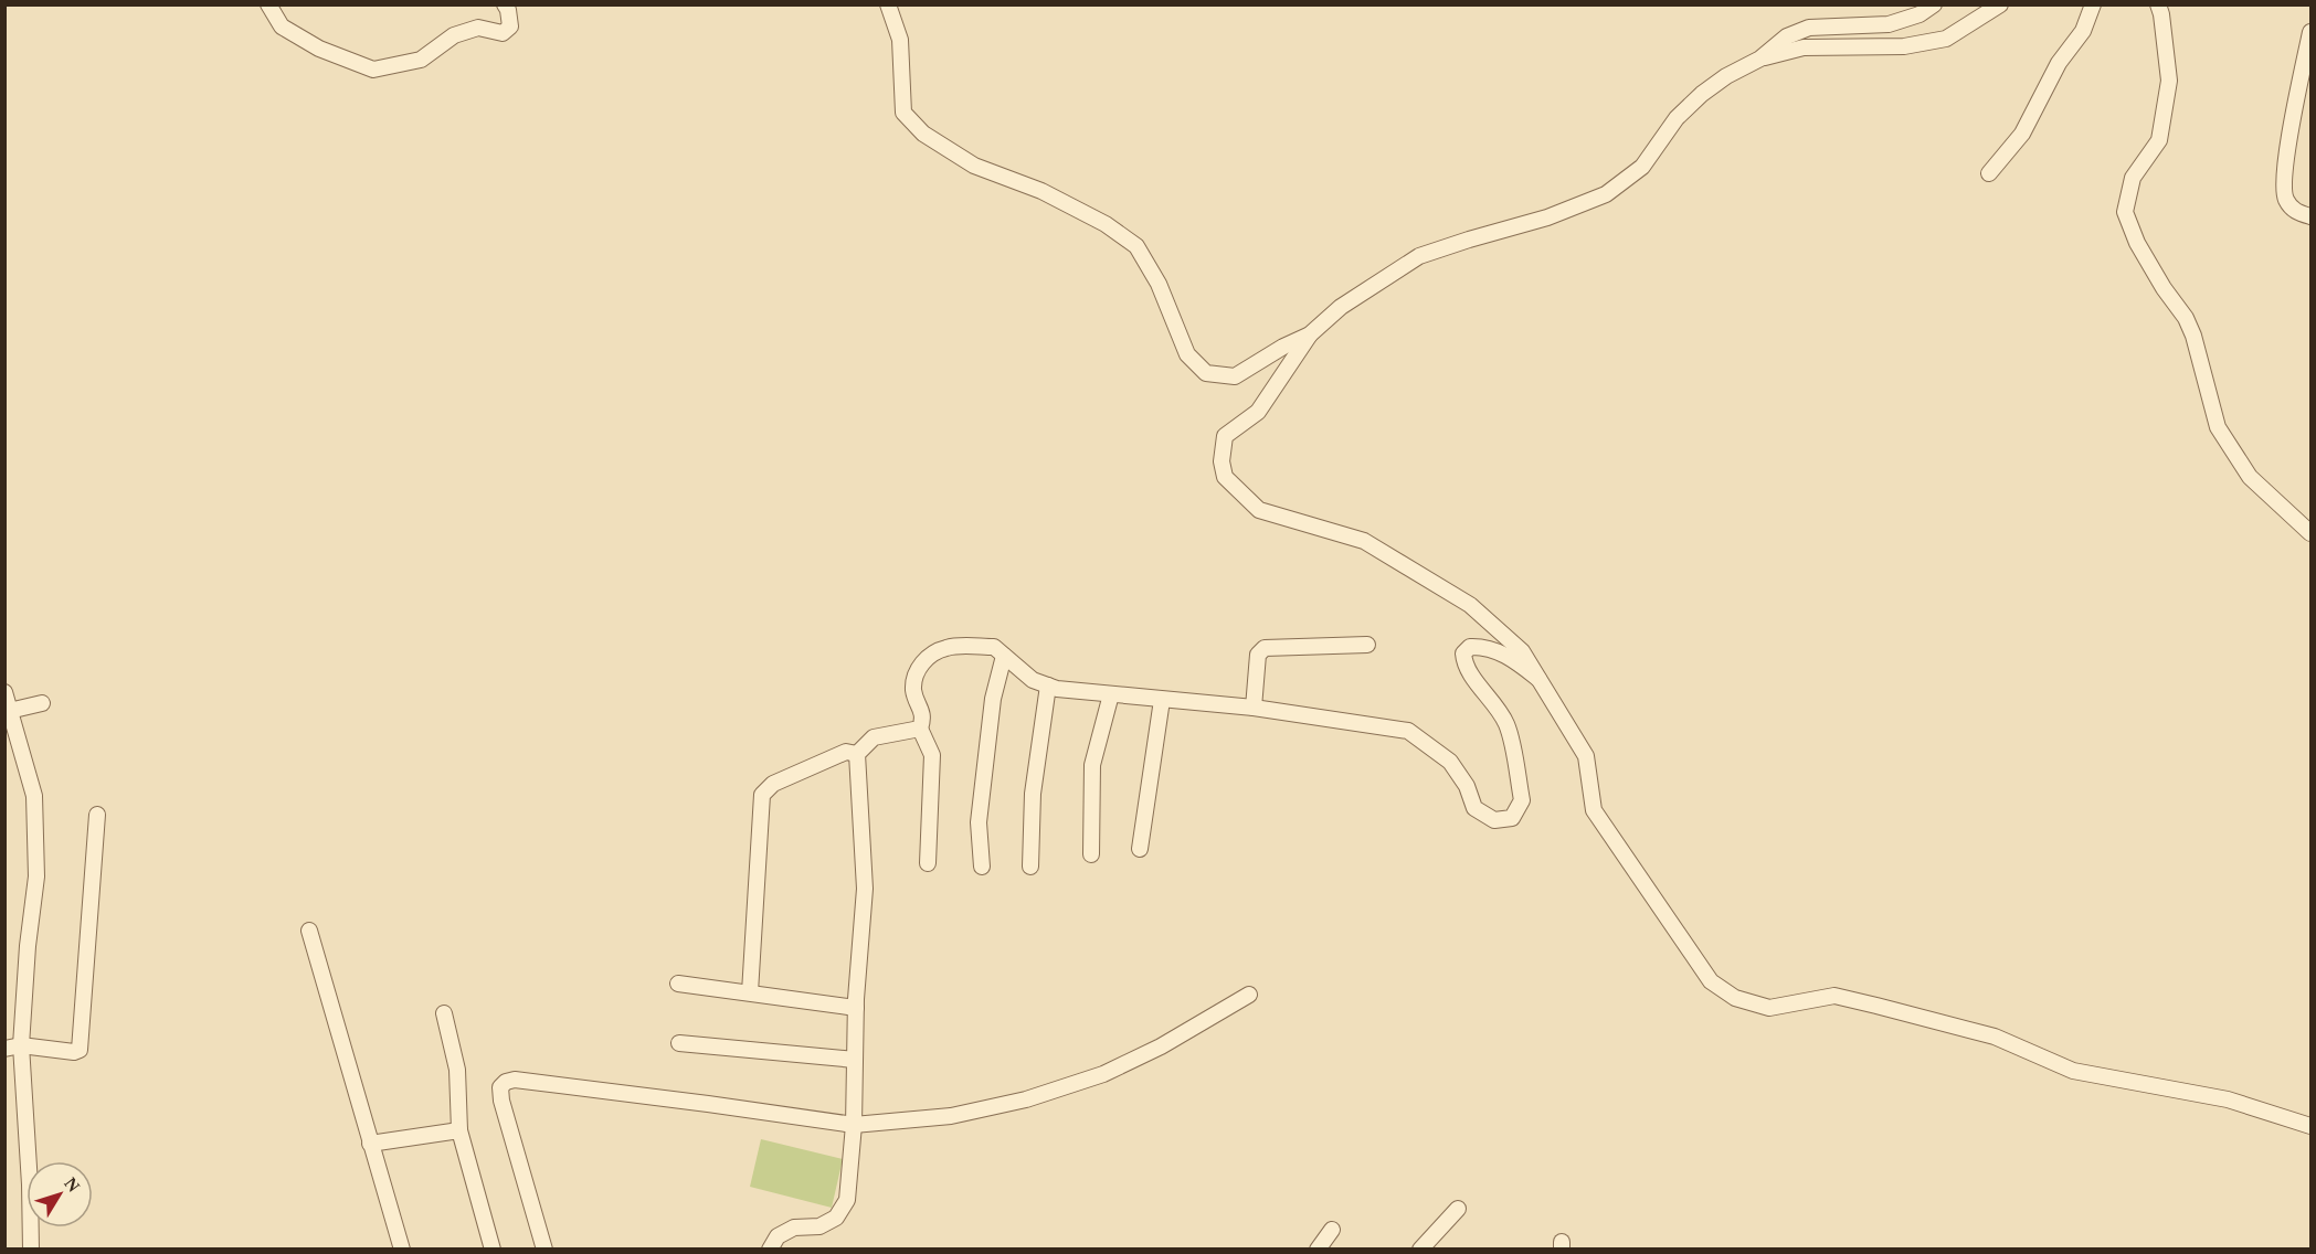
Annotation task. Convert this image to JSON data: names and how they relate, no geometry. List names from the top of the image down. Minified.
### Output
{"north":"top right"}
